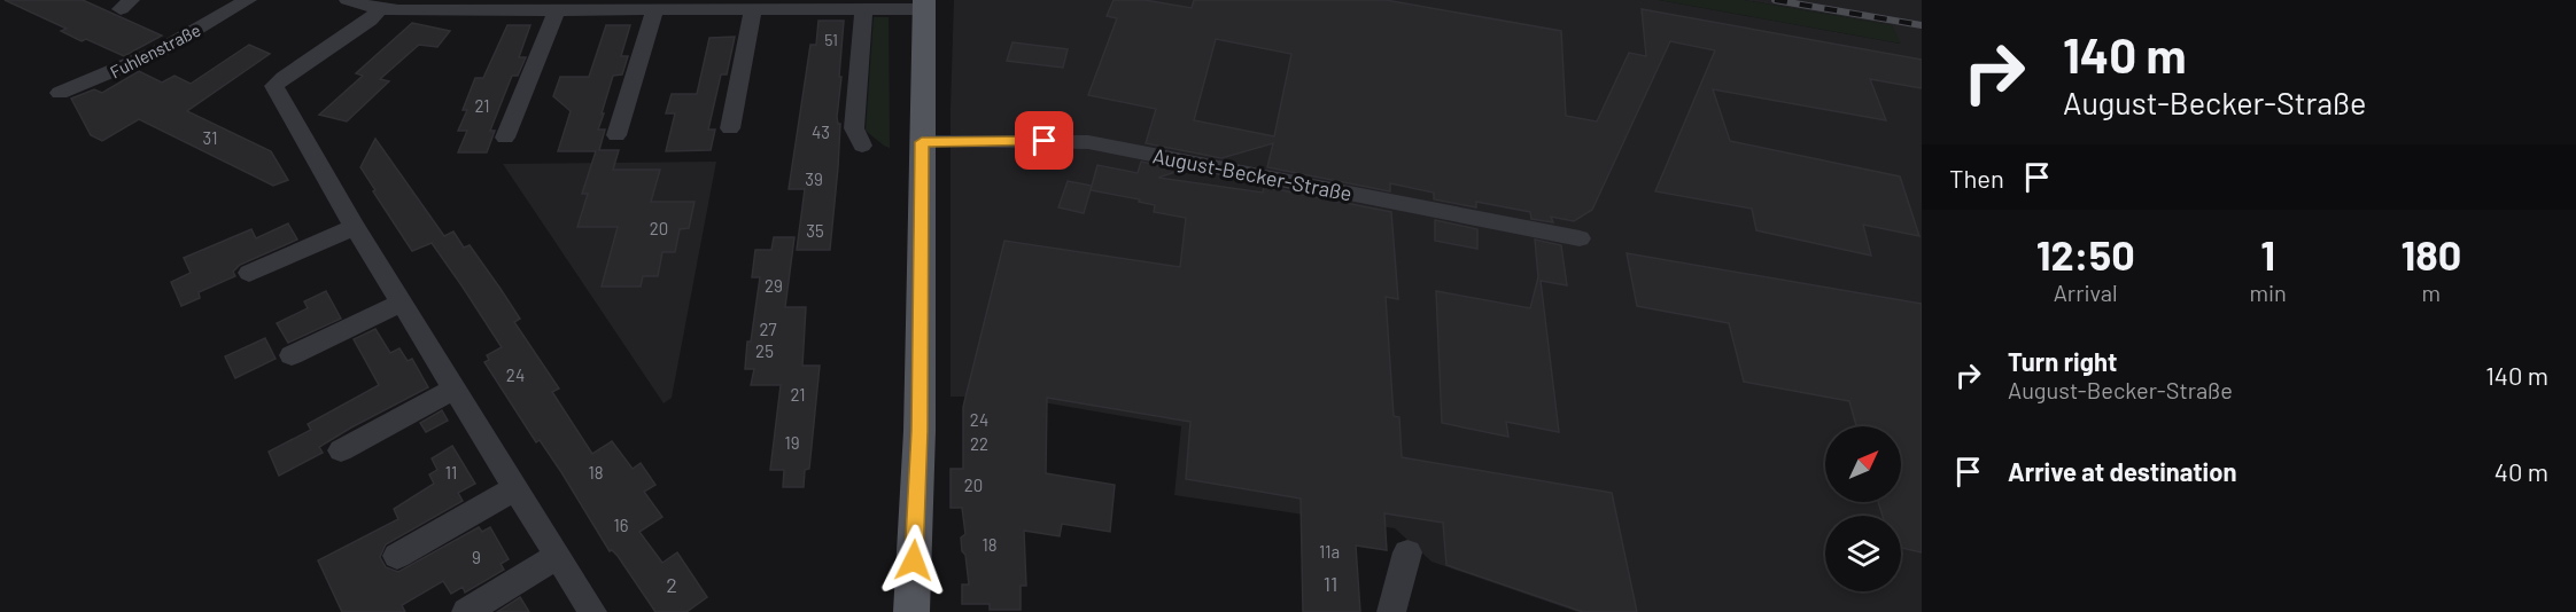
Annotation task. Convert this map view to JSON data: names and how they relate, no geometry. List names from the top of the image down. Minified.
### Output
{"streets":{"street":["Fuhlenstraße","August-Becker-Straße"]},"house_numbers":["51","21","43","31","39","20","35","29","27","25","24","21","24","19","22","11","18","20","16","18","11a","9","11","2"],"north":"top right","page":{"turn":["140 m","August-Becker-Straße"],"then":"Then","eta":["12:50","Arrival","1","min","180","m"],"list":[{"name":"Turn right","note":"August-Becker-Straße","value":"140 m"},{"name":"Arrive at destination","value":"40 m"}]}}
